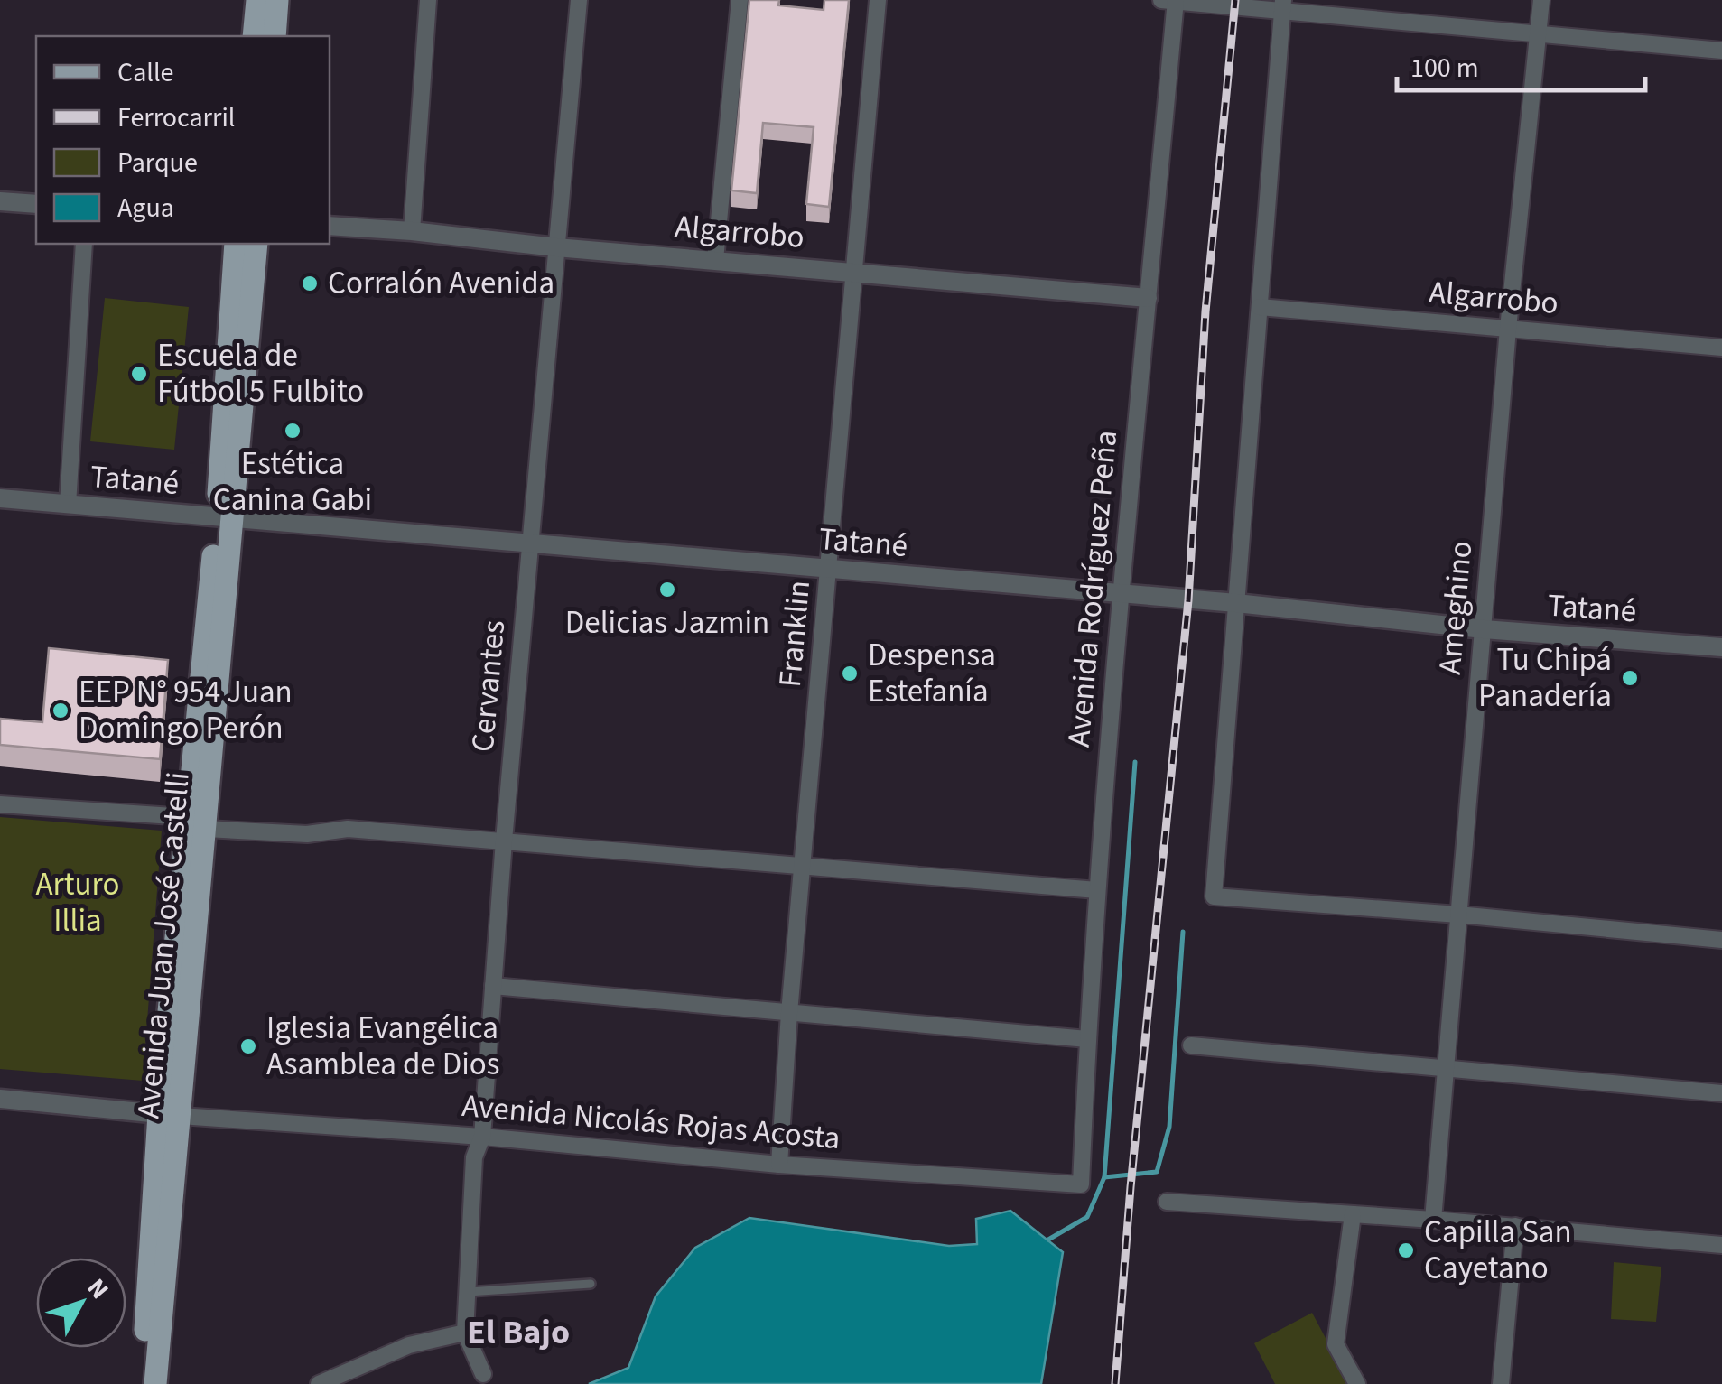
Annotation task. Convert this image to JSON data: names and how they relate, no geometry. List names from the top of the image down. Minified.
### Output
{"streets":{"main road":["Avenida Juan José Castelli"],"street":["Algarrobo","Tatané","Avenida Rodríguez Peña","Ameghino","Franklin","Cervantes","Avenida Nicolás Rojas Acosta"]},"crossings":[["Algarrobo","Avenida Rodríguez Peña"],["Algarrobo","Ameghino"],["Algarrobo","Franklin"],["Algarrobo","Cervantes"],["Tatané","Avenida Rodríguez Peña"],["Tatané","Ameghino"],["Tatané","Franklin"],["Tatané","Cervantes"],["Tatané","Avenida Juan José Castelli"],["Avenida Rodríguez Peña","Avenida Nicolás Rojas Acosta"],["Franklin","Avenida Nicolás Rojas Acosta"],["Cervantes","Avenida Nicolás Rojas Acosta"],["Avenida Juan José Castelli","Avenida Nicolás Rojas Acosta"]],"districts":["El Bajo"],"parks":["Arturo Illia"],"places":["Corralón Avenida","Escuela de Fútbol 5 Fulbito","Estética Canina Gabi","Delicias Jazmin","Despensa Estefanía","Tu Chipá Panadería","EEP N° 954 Juan Domingo Perón","Iglesia Evangélica Asamblea de Dios","Capilla San Cayetano"],"legend":["Calle","Ferrocarril","Parque","Agua"],"scale_bar":"100 m","north":"top right"}
